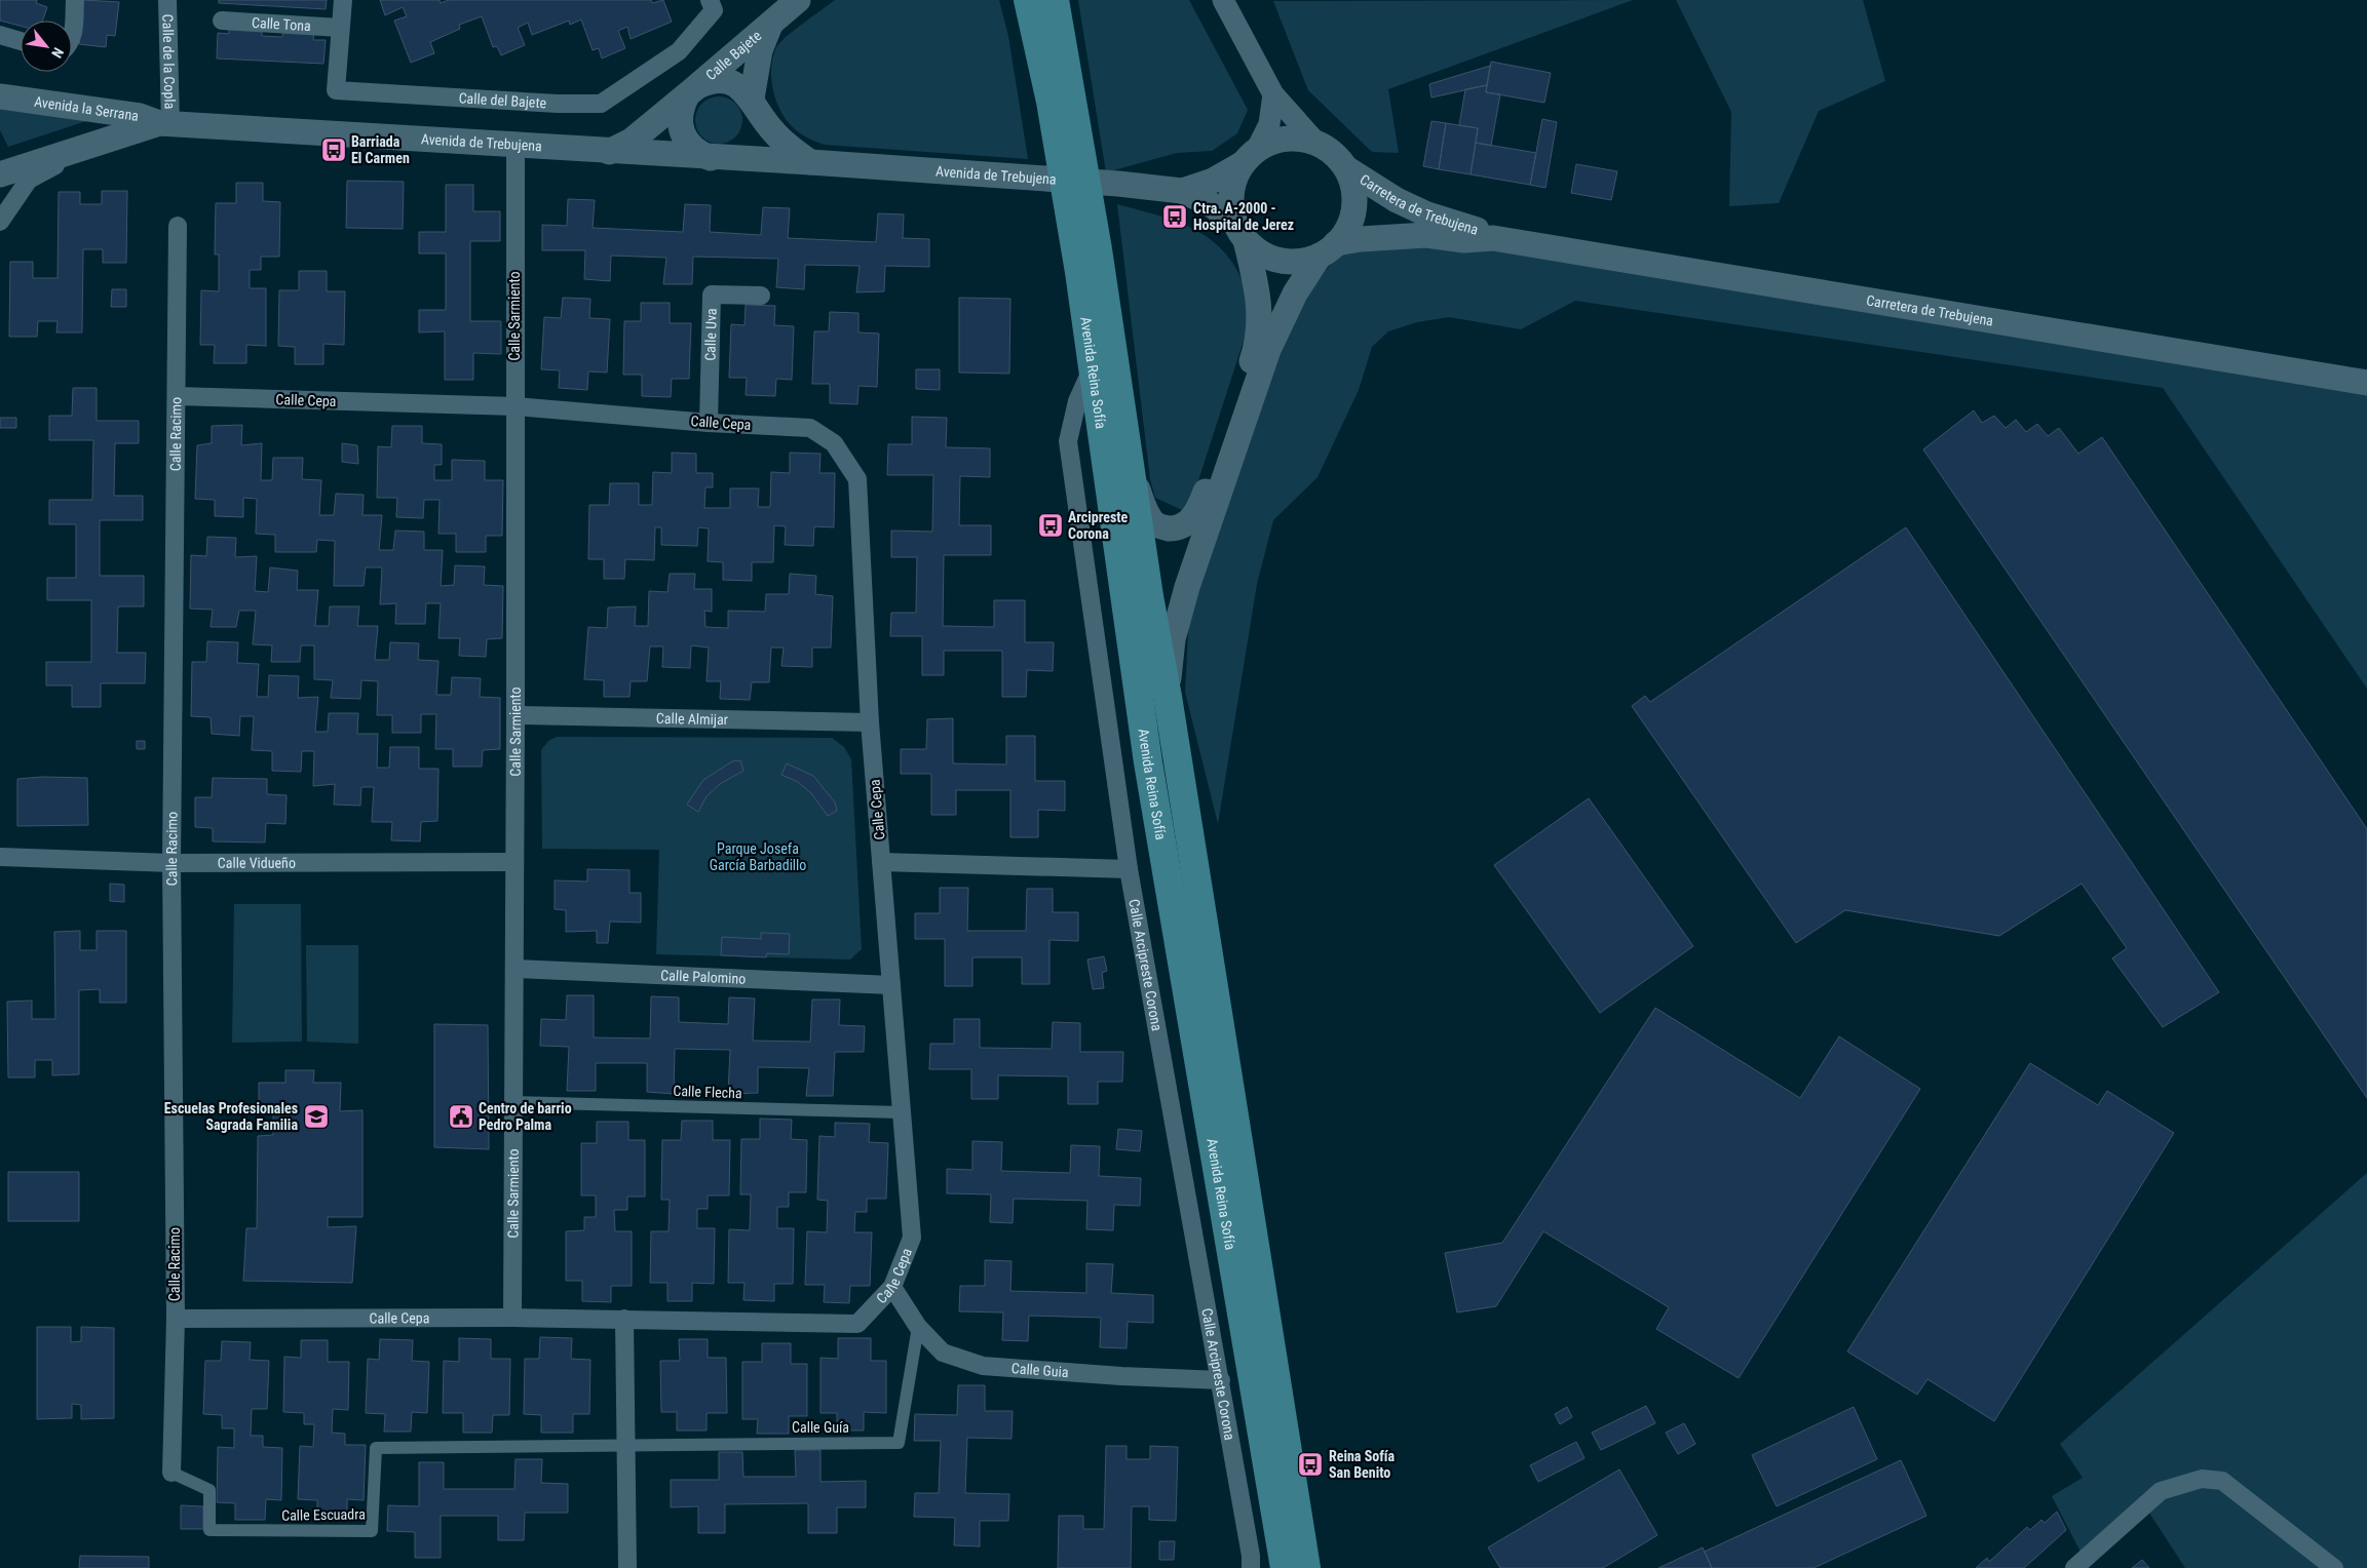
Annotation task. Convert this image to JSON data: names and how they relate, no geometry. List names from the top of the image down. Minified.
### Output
{"streets":{"main road":["Calle Bajete","Avenida la Serrana","Avenida de Trebujena","Carretera de Trebujena","Avenida Reina Sofía"],"street":["Calle Tona","Calle de la Copla","Calle del Bajete","Calle Sarmiento","Calle Uva","Calle Cepa","Calle Racimo","Calle Almijar","Calle Vidueño","Calle Arcipreste Corona","Calle Palomino","Calle Flecha","Calle Guia","Calle Guía","Calle Escuadra"]},"crossings":[["Calle Tona","Calle del Bajete"],["Calle Bajete","Avenida de Trebujena"],["Calle de la Copla","Avenida la Serrana"],["Calle de la Copla","Avenida de Trebujena"],["Avenida la Serrana","Avenida de Trebujena"],["Avenida de Trebujena","Carretera de Trebujena"],["Avenida de Trebujena","Calle Sarmiento"],["Calle Sarmiento","Calle Cepa"],["Calle Sarmiento","Calle Almijar"],["Calle Sarmiento","Calle Vidueño"],["Calle Sarmiento","Calle Palomino"],["Calle Sarmiento","Calle Flecha"],["Calle Uva","Calle Cepa"],["Avenida Reina Sofía","Calle Arcipreste Corona"],["Calle Cepa","Calle Racimo"],["Calle Cepa","Calle Almijar"],["Calle Cepa","Calle Palomino"],["Calle Cepa","Calle Flecha"],["Calle Cepa","Calle Guia"],["Calle Racimo","Calle Vidueño"],["Calle Racimo","Calle Escuadra"],["Calle Arcipreste Corona","Calle Guia"],["Calle Guia","Calle Guía"],["Calle Guía","Calle Escuadra"]],"parks":["Parque Josefa García Barbadillo"],"places":{"bus stop":["Barriada El Carmen","Ctra. A-2000 - Hospital de Jerez","Arcipreste Corona","Reina Sofía San Benito"],"school or university":["Escuelas Profesionales Sagrada Familia"],"public building":["Centro de barrio Pedro Palma"]},"north":"bottom right"}
